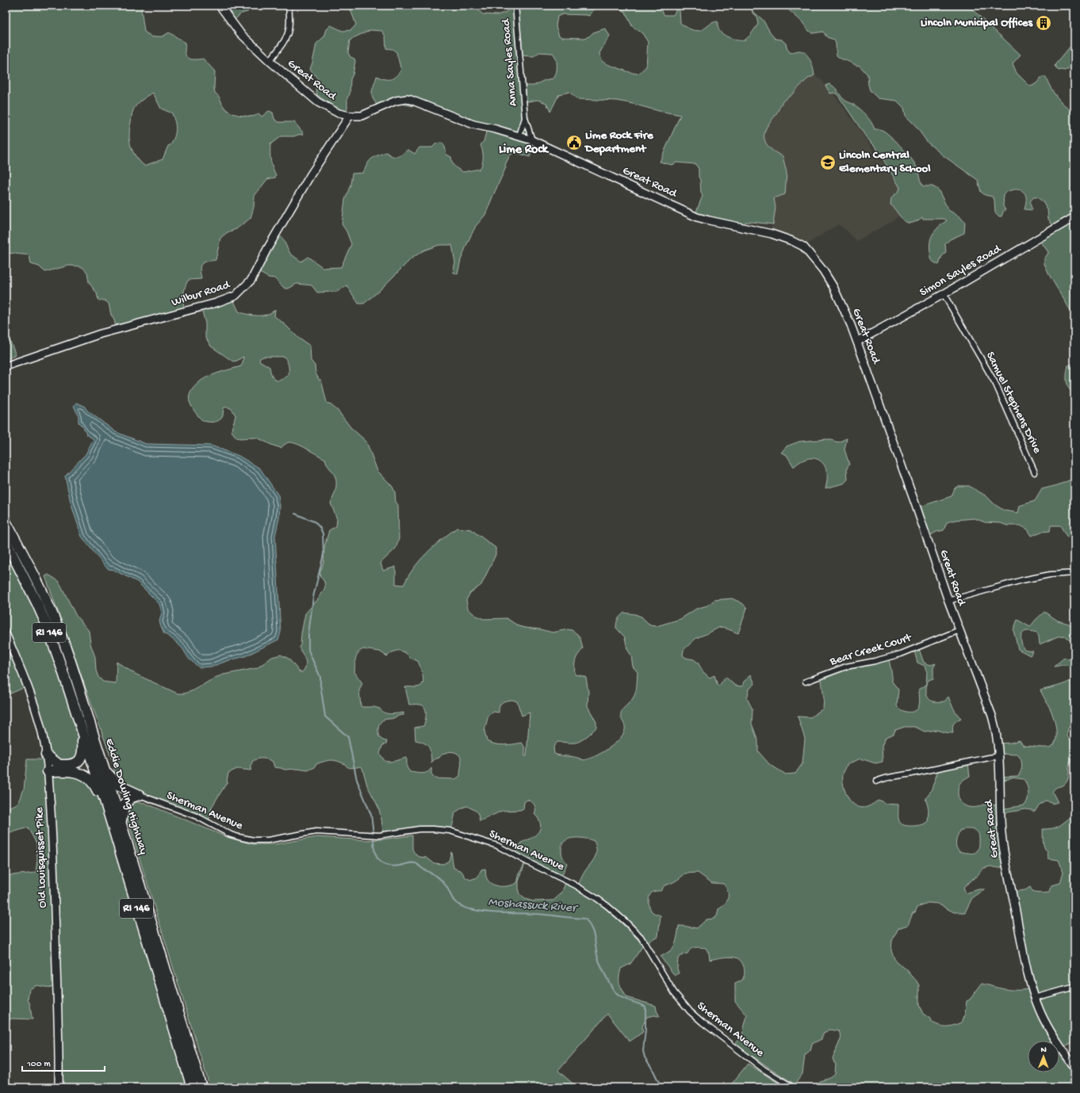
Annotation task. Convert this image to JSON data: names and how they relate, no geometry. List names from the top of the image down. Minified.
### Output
{"streets":{"highway":["RI 146","Eddie Dowling Highway"],"street":["Anna Sayles Road","Great Road","Simon Sayles Road","Wilbur Road","Samuel Stephens Drive","Bear Creek Court","Sherman Avenue","Old Louisquisset Pike"]},"crossings":[["Anna Sayles Road","Great Road"],["Great Road","Simon Sayles Road"],["Great Road","Wilbur Road"],["Great Road","Bear Creek Court"],["Simon Sayles Road","Samuel Stephens Drive"]],"districts":["Lime Rock"],"water":["Moshassuck River"],"places":{"building":["Lincoln Municipal Offices"],"public building":["Lime Rock Fire Department"],"school or university":["Lincoln Central Elementary School"]},"scale_bar":"100 m","north":"top"}
